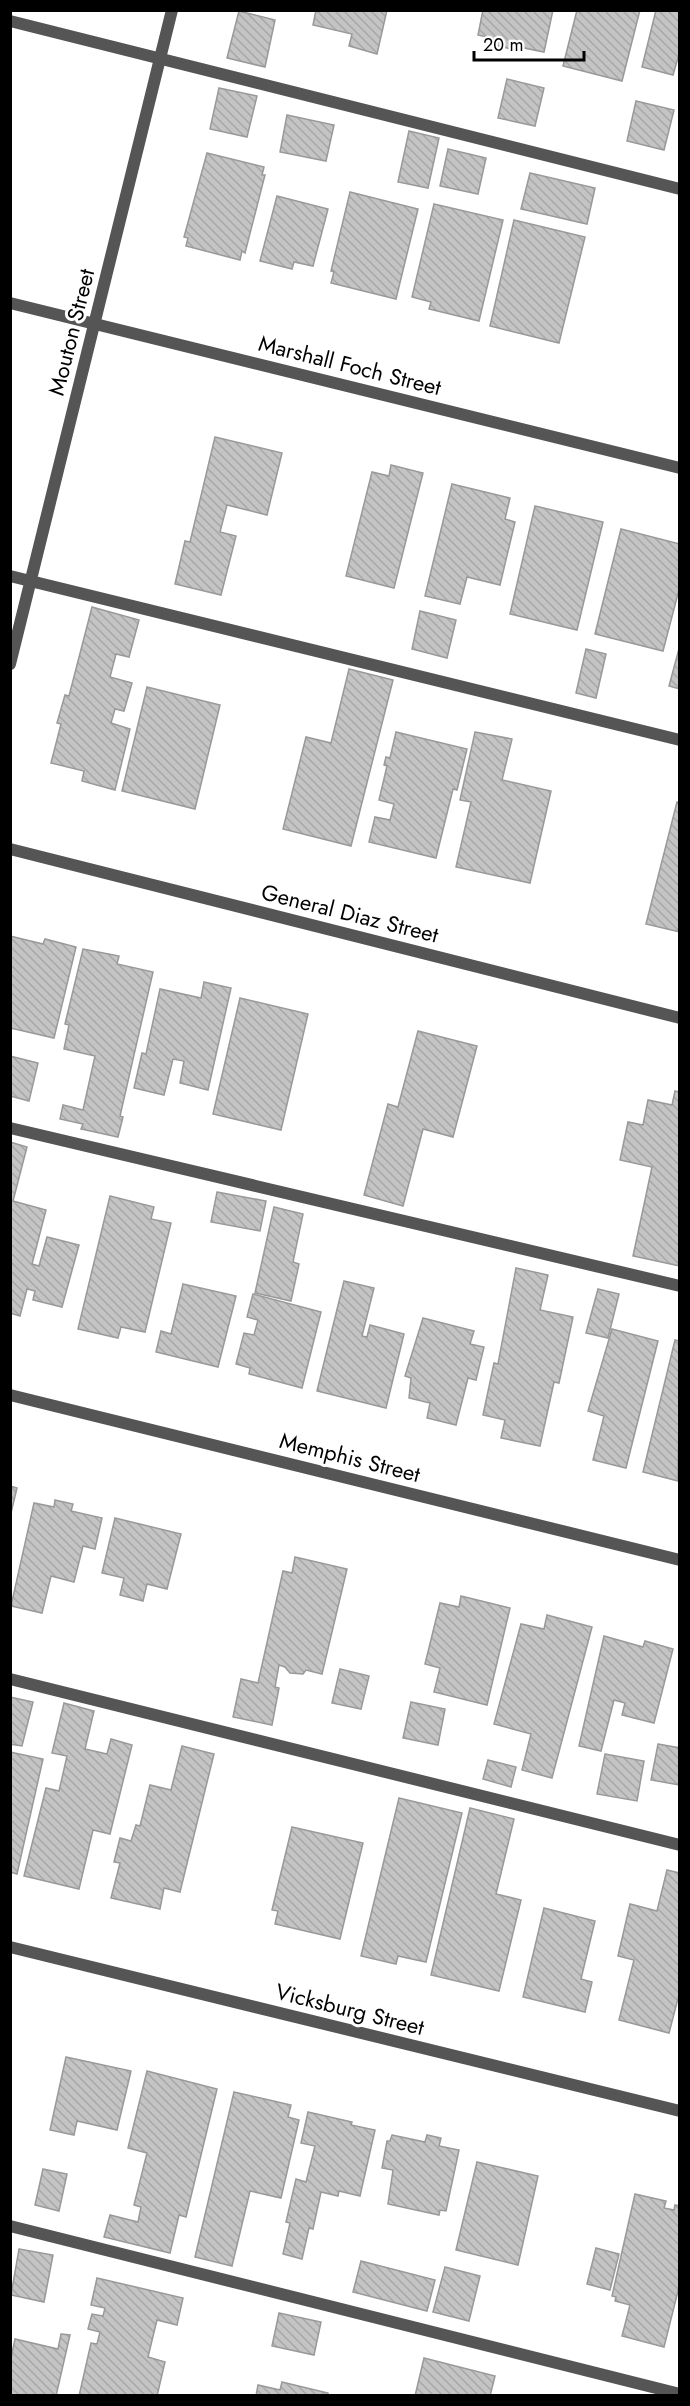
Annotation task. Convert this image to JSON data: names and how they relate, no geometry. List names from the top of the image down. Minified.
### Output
{"streets":{"street":["Mouton Street","Marshall Foch Street","General Diaz Street","Memphis Street","Vicksburg Street"]},"crossings":[["Mouton Street","Marshall Foch Street"]],"scale_bar":"20 m"}
